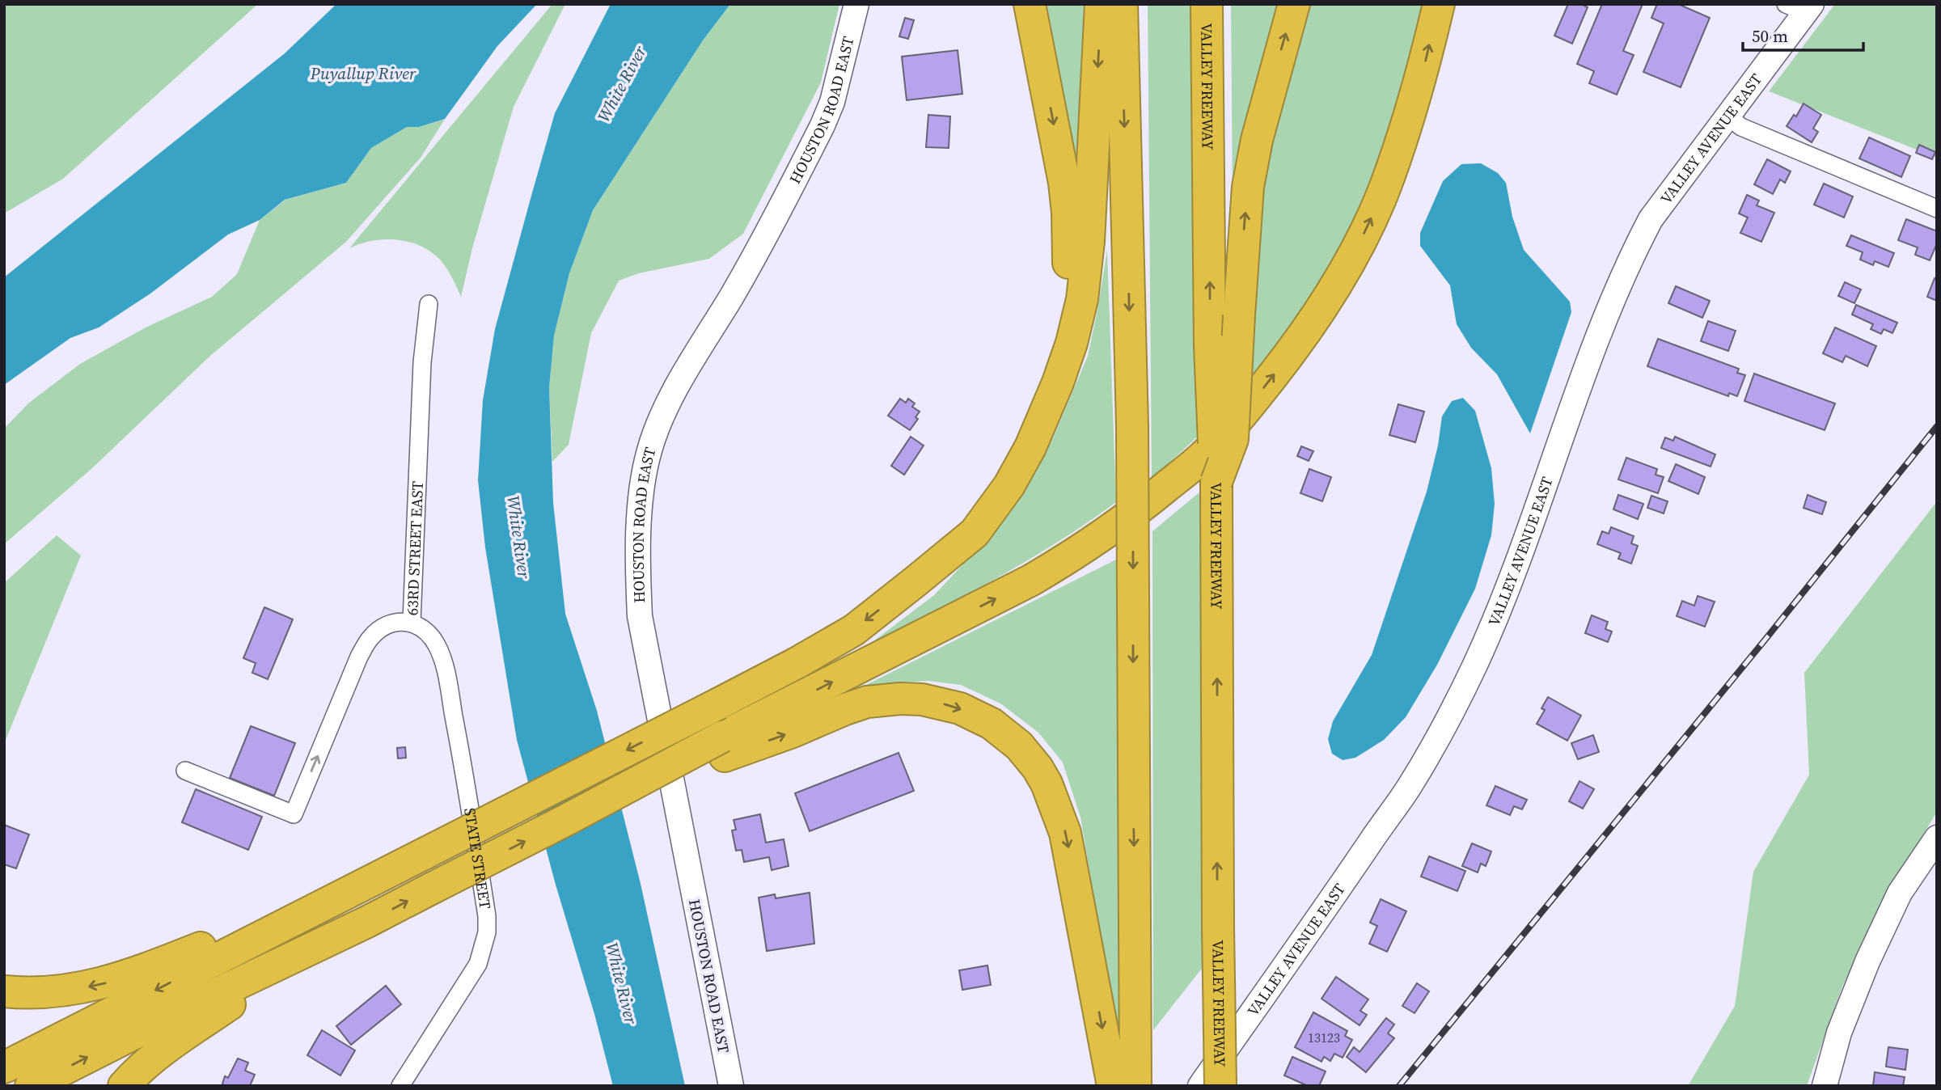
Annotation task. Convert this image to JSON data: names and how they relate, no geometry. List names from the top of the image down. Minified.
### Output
{"streets":{"highway":["VALLEY FREEWAY"],"street":["HOUSTON ROAD EAST","VALLEY AVENUE EAST","63RD STREET EAST","STATE STREET"]},"crossings":[["63RD STREET EAST","STATE STREET"]],"water":["Puyallup River","White River"],"house_numbers":["13123"],"scale_bar":"50 m"}
